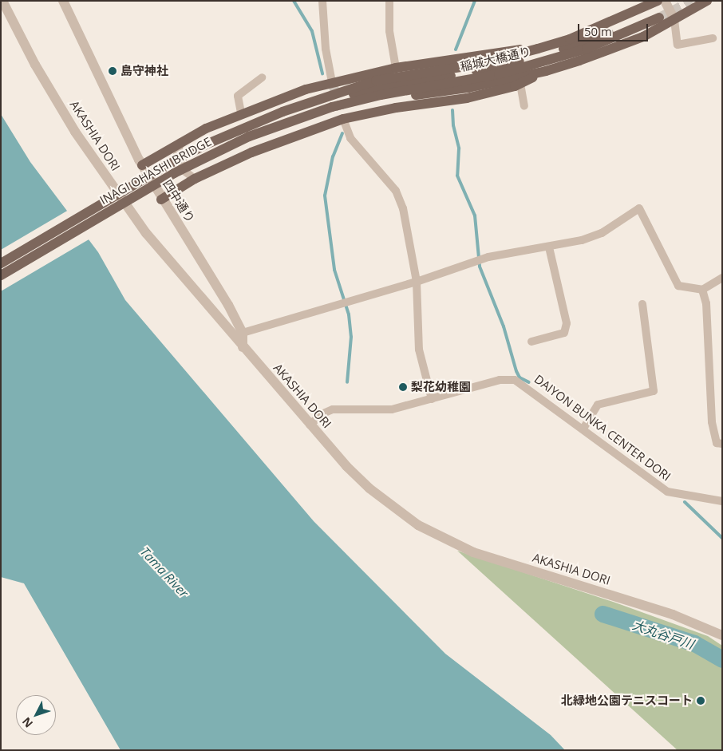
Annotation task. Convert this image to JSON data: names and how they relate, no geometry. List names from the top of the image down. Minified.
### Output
{"streets":{"main road":["稲城大橋通り","INAGI OHASHI BRIDGE"],"street":["AKASHIA DORI","四中通り","DAIYON BUNKA CENTER DORI"]},"crossings":[["稲城大橋通り","INAGI OHASHI BRIDGE"],["AKASHIA DORI","四中通り"],["AKASHIA DORI","DAIYON BUNKA CENTER DORI"]],"water":["Tama River","大丸谷戸川"],"places":["島守神社","梨花幼稚園","北緑地公園テニスコート"],"scale_bar":"50 m","north":"bottom left"}
